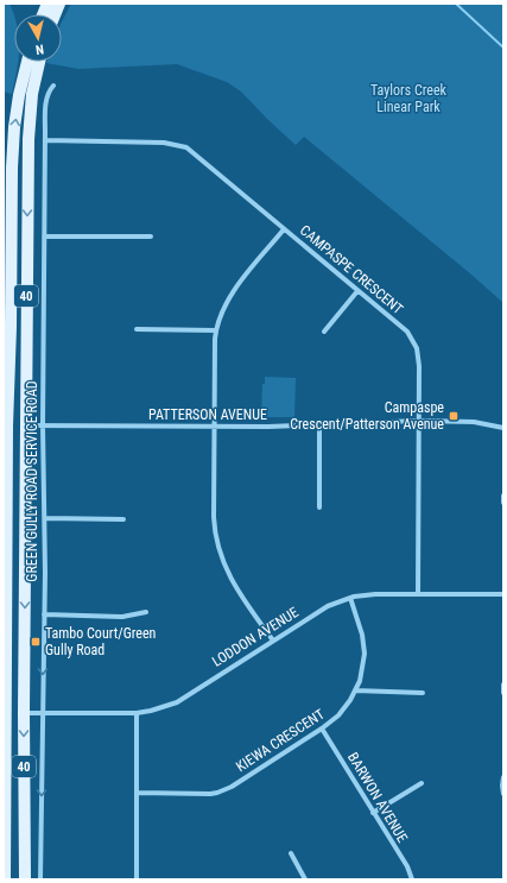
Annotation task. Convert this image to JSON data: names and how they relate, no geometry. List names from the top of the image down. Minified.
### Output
{"streets":{"main road":["40"],"street":["CAMPASPE CRESCENT","PATTERSON AVENUE","GREEN GULLY ROAD SERVICE ROAD","LODDON AVENUE","KIEWA CRESCENT","BARWON AVENUE"]},"crossings":[["CAMPASPE CRESCENT","PATTERSON AVENUE"],["CAMPASPE CRESCENT","GREEN GULLY ROAD SERVICE ROAD"],["CAMPASPE CRESCENT","LODDON AVENUE"],["40","PATTERSON AVENUE"],["40","LODDON AVENUE"],["PATTERSON AVENUE","GREEN GULLY ROAD SERVICE ROAD"],["GREEN GULLY ROAD SERVICE ROAD","LODDON AVENUE"],["LODDON AVENUE","KIEWA CRESCENT"],["KIEWA CRESCENT","BARWON AVENUE"]],"parks":["Taylors Creek Linear Park"],"places":{"transit":["Campaspe Crescent/Patterson Avenue","Tambo Court/Green Gully Road"]},"north":"bottom"}
